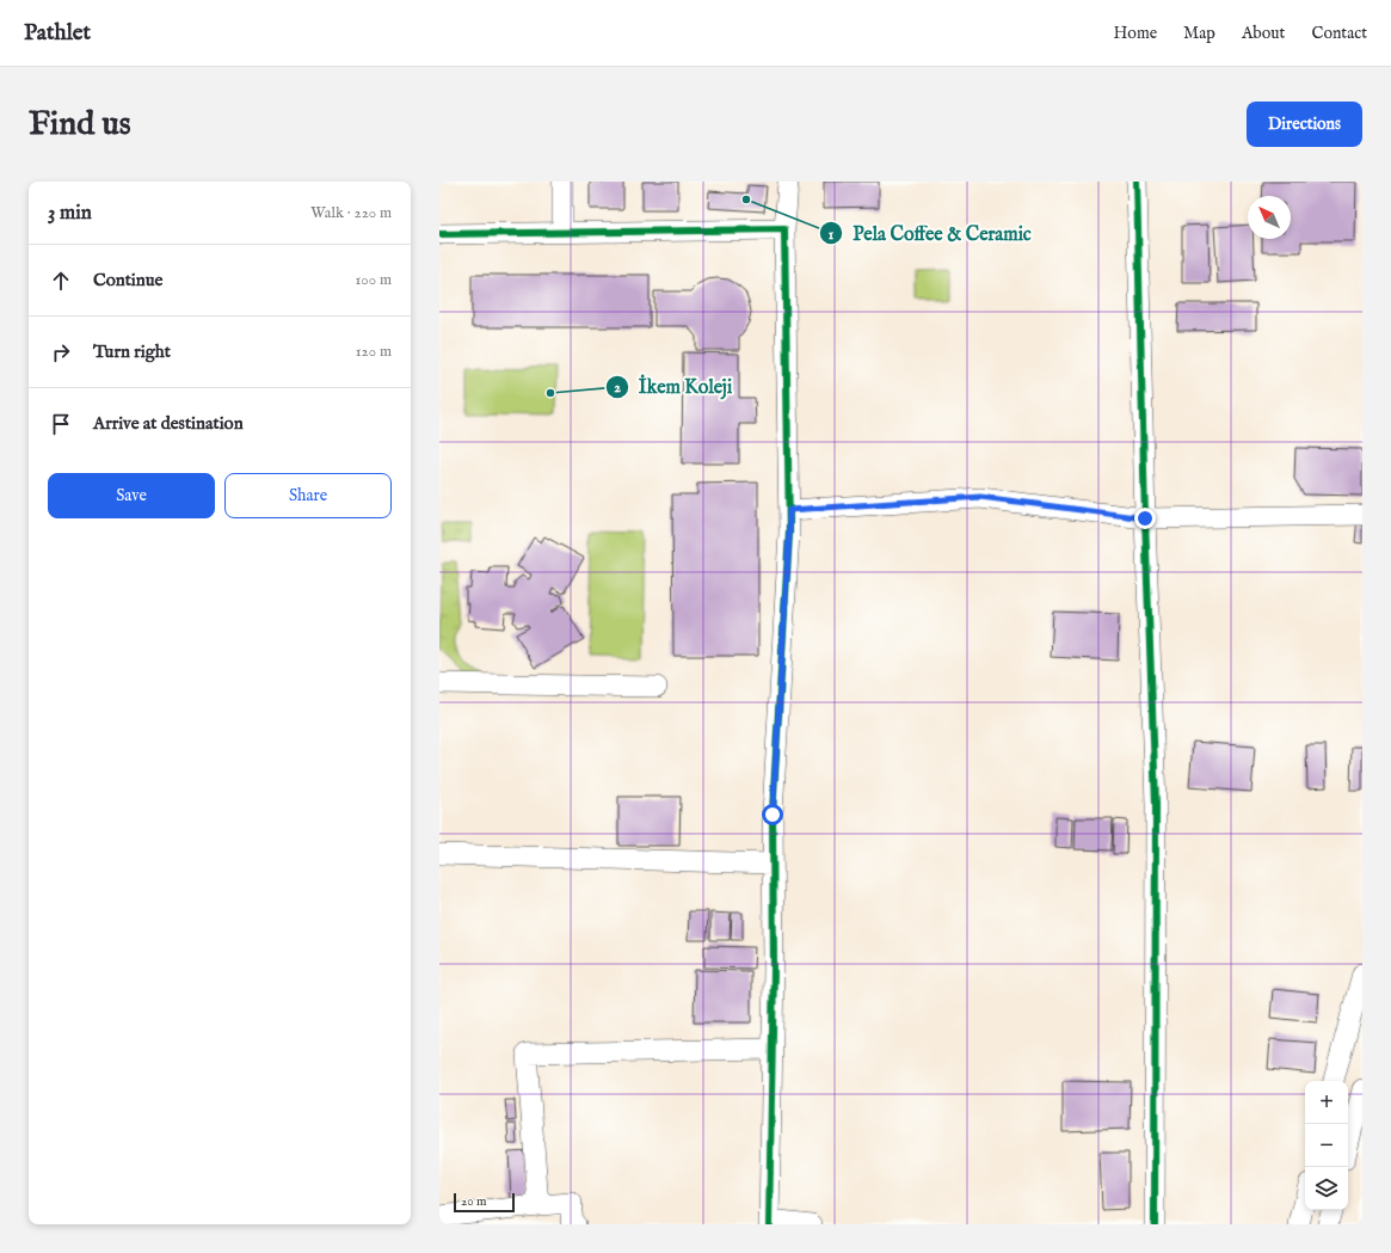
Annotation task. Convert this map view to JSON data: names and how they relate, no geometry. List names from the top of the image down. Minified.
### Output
{"places":["Pela Coffee & Ceramic","İkem Koleji"],"scale_bar":"20 m","north":"top left","page":{"header":"Pathlet","nav":["Home","Map","About","Contact"],"buttons":["Directions",["Save","Share"]],"title":"Find us","heading":["3 min","Walk · 220 m"],"list":[["Continue","100 m"],["Turn right","120 m"],"Arrive at destination"],"map_buttons":["+","−"],"scale":"20 m"}}
